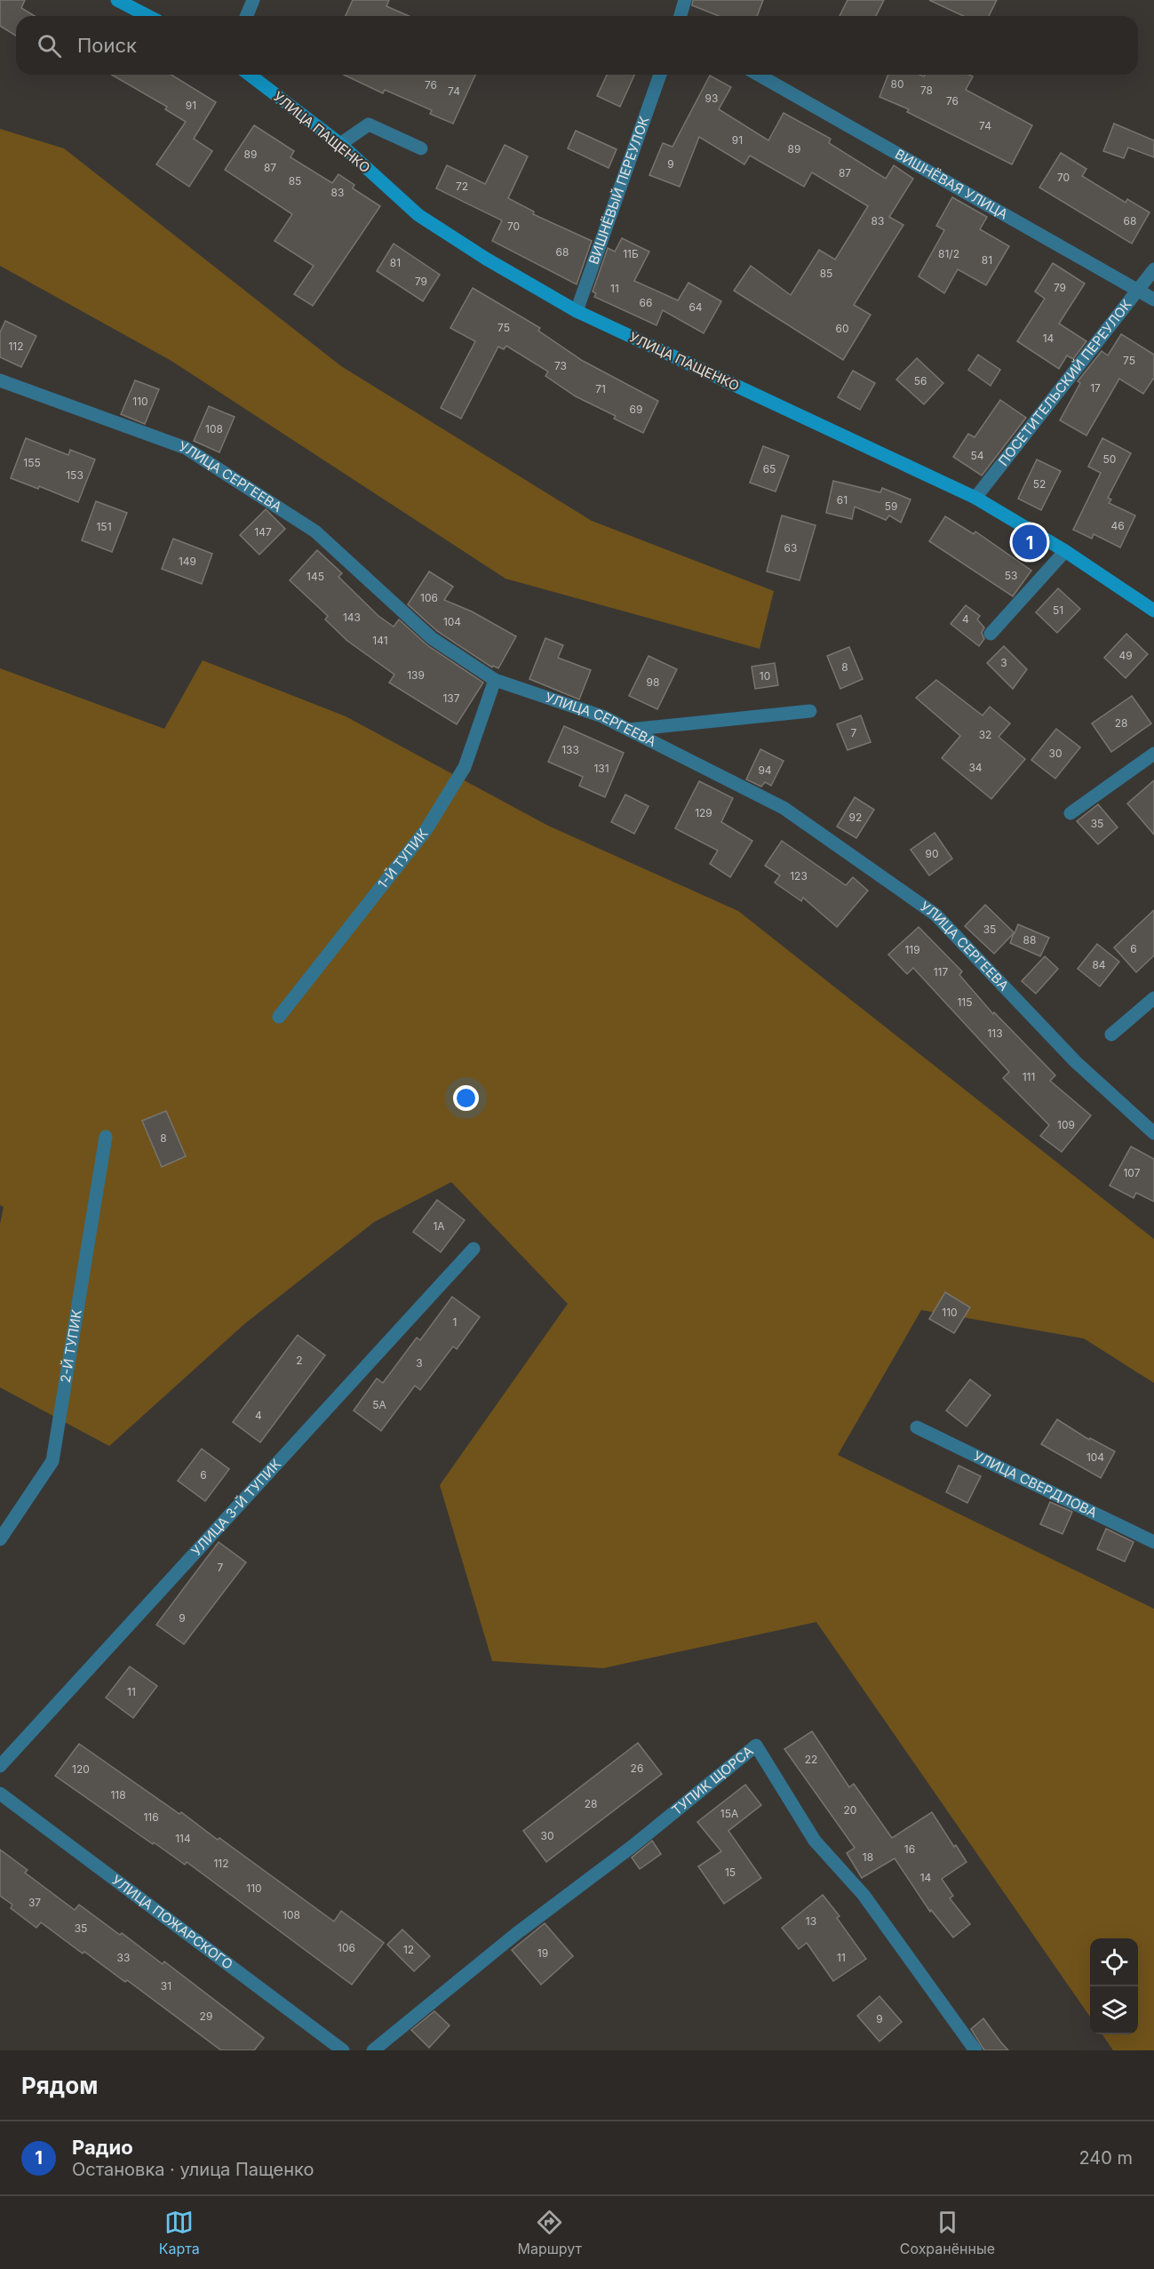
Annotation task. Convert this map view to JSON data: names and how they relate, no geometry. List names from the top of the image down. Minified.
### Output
{"streets":{"street":["УЛИЦА ПАЩЕНКО","ВИШНЁВАЯ УЛИЦА","ВИШНЁВЫЙ ПЕРЕУЛОК","ПОСЕТИТЕЛЬСКИЙ ПЕРЕУЛОК","УЛИЦА СЕРГЕЕВА","1-Й ТУПИК","2-Й ТУПИК","УЛИЦА СВЕРДЛОВА","УЛИЦА 3-Й ТУПИК","ТУПИК ЩОРСА","УЛИЦА ПОЖАРСКОГО"]},"crossings":[["УЛИЦА ПАЩЕНКО","ВИШНЁВЫЙ ПЕРЕУЛОК"],["УЛИЦА ПАЩЕНКО","ПОСЕТИТЕЛЬСКИЙ ПЕРЕУЛОК"],["ВИШНЁВАЯ УЛИЦА","ПОСЕТИТЕЛЬСКИЙ ПЕРЕУЛОК"],["УЛИЦА СЕРГЕЕВА","1-Й ТУПИК"]],"house_numbers":["80","76","78","74","93","76","91","74","91","89","89","9","87","87","70","85","72","83","83","68","70","68","11Б","81/2","81","81","85","79","79","11","66","64","75","60","14","112","75","73","56","17","71","110","69","108","54","50","155","65","153","52","61","59","46","151","147","63","149","53","145","106","51","143","4","104","141","49","3","8","139","10","98","137","28","7","32","133","30","34","131","94","129","92","35","90","123","35","88","6","119","84","117","115","113","111","109","8","107","1А","110","1","2","3","5А","4","104","6","7","9","11","22","26","120","118","28","20","15А","116","30","114","16","18","112","15","14","110","37","108","13","35","106","12","19","33","11","31","29","9"],"page":{"search":"Поиск","pins":"1","heading":"Рядом","list":[{"mark":"1","name":"Радио","note":"Остановка · улица Пащенко","value":"240 m"}],"nav":["Карта","Маршрут","Сохранённые"]}}
